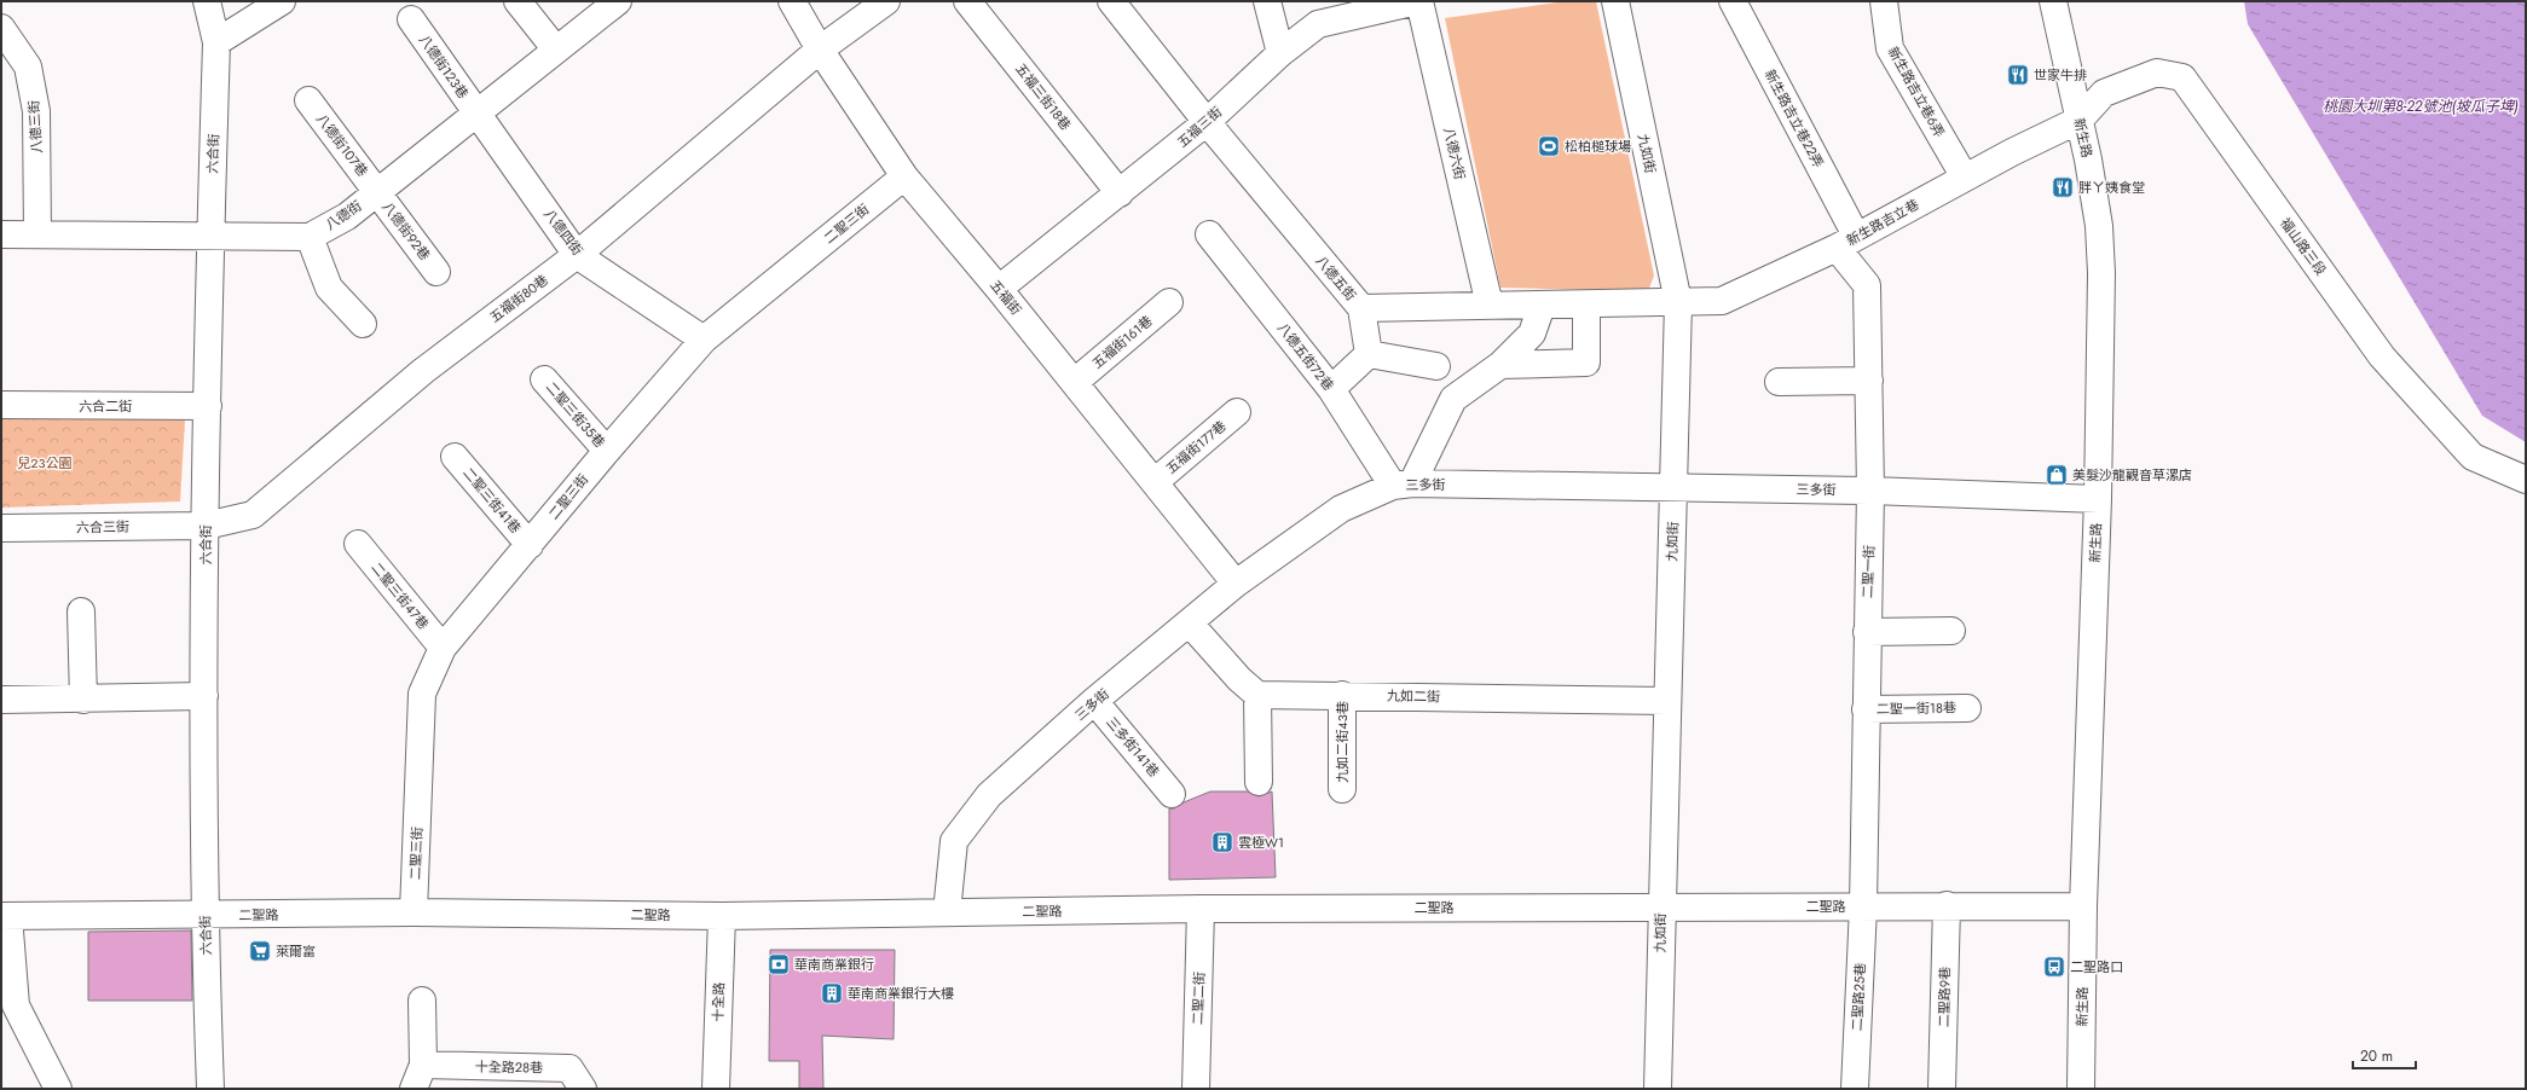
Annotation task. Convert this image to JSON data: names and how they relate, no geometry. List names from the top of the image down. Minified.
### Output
{"streets":{"street":["八德街123巷","新生路吉立巷6弄","五福三街18巷","新生路吉立巷22弄","八德三街","五福三街","新生路","八德街107巷","六合街","八德六街","九如街","八德街","新生路吉立巷","二聖三街","八德街92巷","八德四街","福山路三段","八德五街","五福街","五福街80巷","五福街161巷","八德五街72巷","六合二街","二聖三街35巷","五福街177巷","三多街","二聖三街41巷","六合三街","二聖一街","二聖三街47巷","九如二街","二聖一街18巷","九如二街43巷","三多街141巷","二聖路","二聖路25巷","二聖路9巷","二聖二街","十全路","十全路28巷"]},"crossings":[["八德街123巷","八德街"],["八德街123巷","八德四街"],["新生路吉立巷6弄","新生路吉立巷"],["五福三街18巷","五福三街"],["新生路吉立巷22弄","新生路吉立巷"],["新生路吉立巷22弄","二聖一街"],["八德三街","八德街"],["五福三街","八德六街"],["五福三街","八德五街"],["五福三街","五福街"],["新生路","新生路吉立巷"],["新生路","福山路三段"],["新生路","三多街"],["新生路","二聖路"],["八德街107巷","八德街"],["八德街107巷","八德街92巷"],["六合街","八德街"],["六合街","五福街80巷"],["六合街","六合二街"],["六合街","六合三街"],["六合街","二聖路"],["八德六街","八德五街"],["九如街","新生路吉立巷"],["九如街","八德五街"],["九如街","三多街"],["九如街","九如二街"],["九如街","二聖路"],["八德街","八德街92巷"],["八德街","八德四街"],["新生路吉立巷","福山路三段"],["新生路吉立巷","八德五街"],["新生路吉立巷","二聖一街"],["二聖三街","八德四街"],["二聖三街","五福街"],["二聖三街","二聖三街35巷"],["二聖三街","二聖三街41巷"],["二聖三街","二聖三街47巷"],["二聖三街","二聖路"],["八德四街","五福街80巷"],["五福街","五福街80巷"],["五福街","五福街161巷"],["五福街","五福街177巷"],["五福街","三多街"],["五福街80巷","六合三街"],["八德五街72巷","三多街"],["三多街","二聖一街"],["三多街","三多街141巷"],["三多街","二聖路"],["二聖一街","二聖一街18巷"],["二聖一街","二聖路"],["二聖一街","二聖路25巷"],["九如二街","九如二街43巷"],["二聖路","二聖路25巷"],["二聖路","二聖路9巷"],["二聖路","二聖二街"],["二聖路","十全路"]],"water":["桃園大圳第8-22號池(坡瓜子埤)"],"parks":["兒23公園"],"places":{"restaurant":["世家牛排","胖ㄚ姨食堂"],"sports":["松柏槌球場"],"shop":["美髮沙龍觀音草漯店"],"building":["雲極W1","華南商業銀行大樓"],"supermarket":["萊爾富"],"bank":["華南商業銀行"],"bus stop":["二聖路口"]},"scale_bar":"20 m"}
